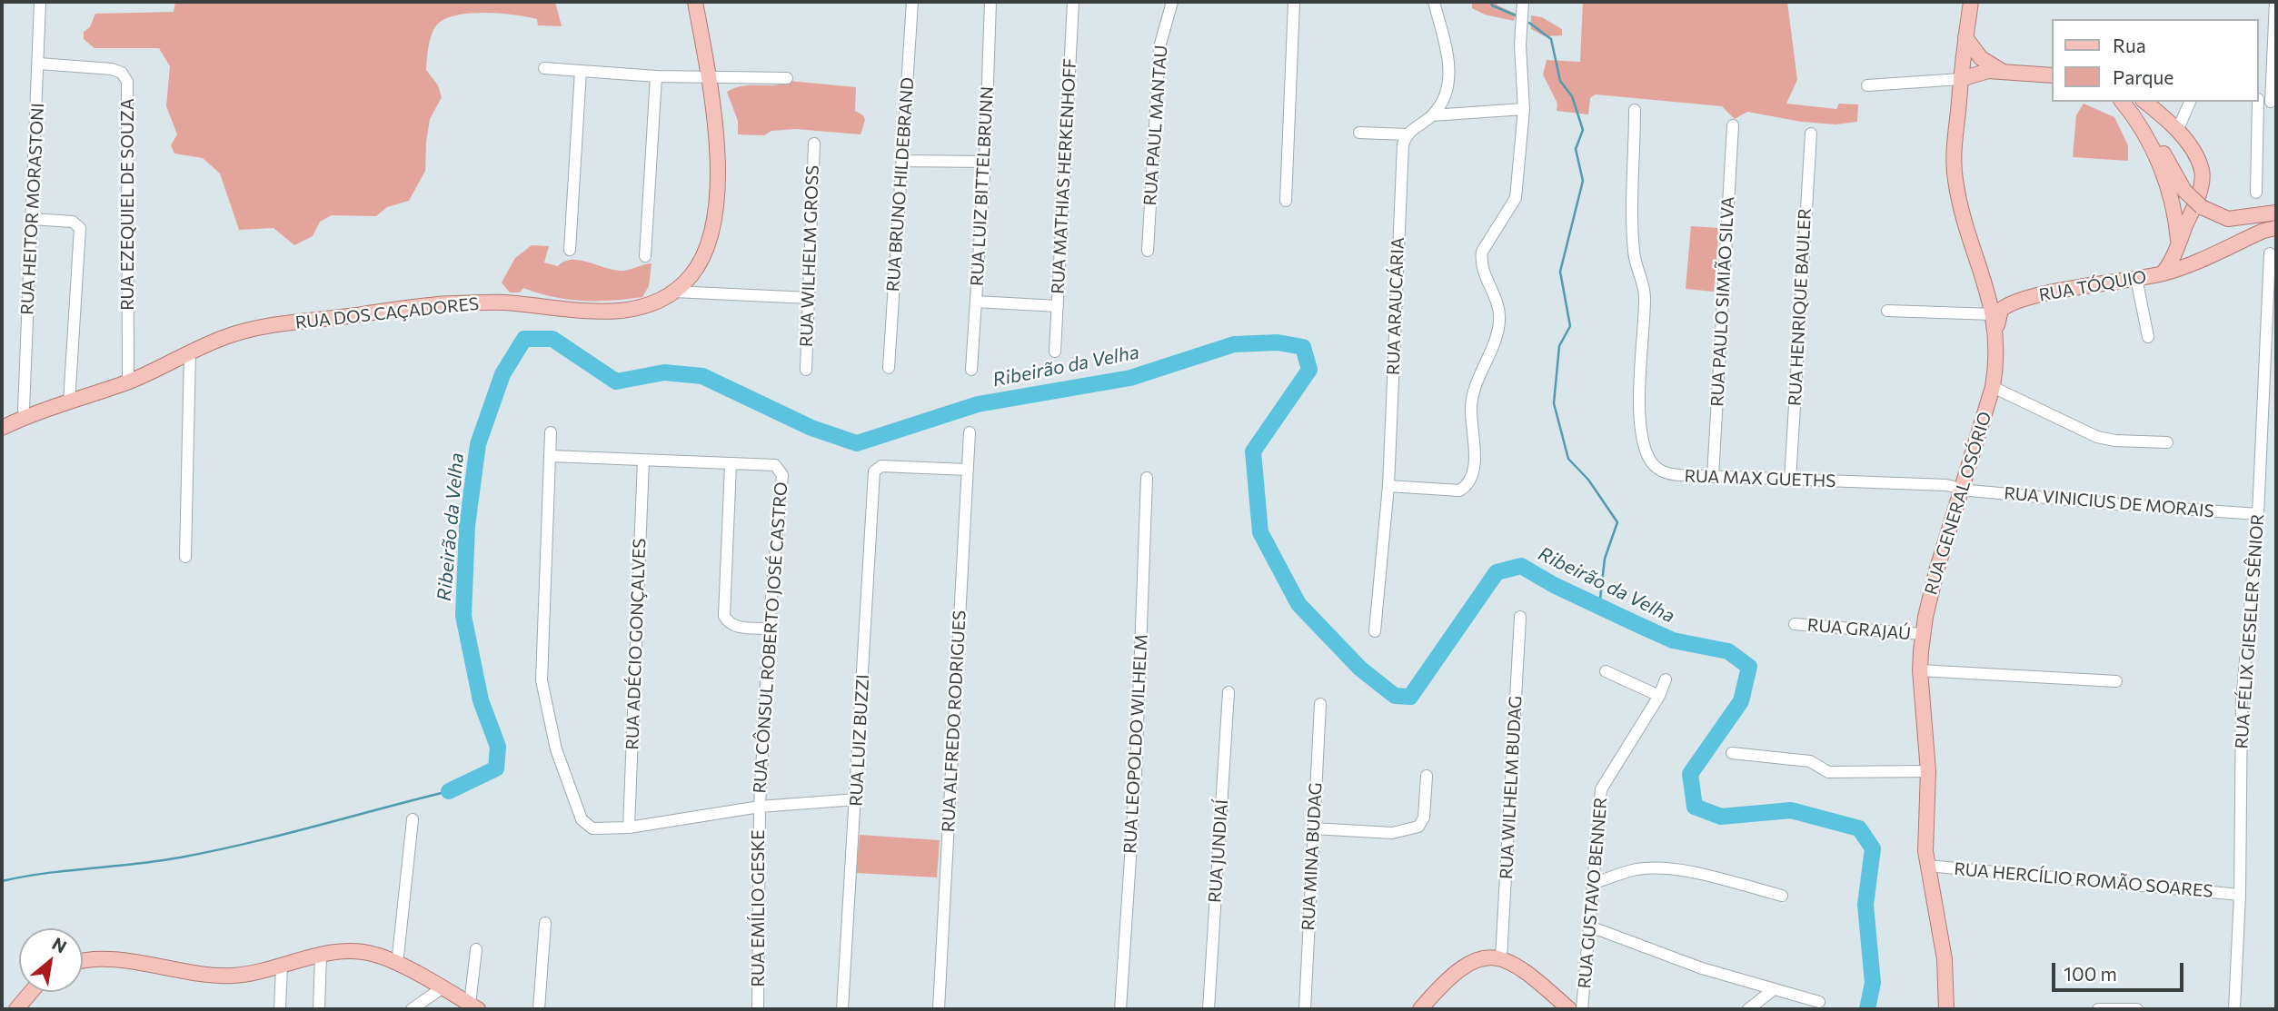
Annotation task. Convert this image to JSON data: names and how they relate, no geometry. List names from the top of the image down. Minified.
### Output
{"streets":{"main road":["RUA TÓQUIO","RUA DOS CAÇADORES","RUA GENERAL OSÓRIO"],"street":["RUA PAUL MANTAU","RUA MATHIAS HERKENHOFF","RUA BRUNO HILDEBRAND","RUA LUIZ BITTELBRUNN","RUA EZEQUIEL DE SOUZA","RUA HEITOR MORASTONI","RUA WILHELM GROSS","RUA PAULO SIMIÃO SILVA","RUA ARAUCÁRIA","RUA HENRIQUE BAULER","RUA MAX GUETHS","RUA VINICIUS DE MORAIS","RUA GRAJAÚ","RUA FÉLIX GIESELER SÊNIOR","RUA CÔNSUL ROBERTO JOSÉ CASTRO","RUA ADÉCIO GONÇALVES","RUA ALFREDO RODRIGUES","RUA LUIZ BUZZI","RUA LEOPOLDO WILHELM","RUA WILHELM BUDAG","RUA JUNDIAÍ","RUA MINA BUDAG","RUA HERCÍLIO ROMÃO SOARES","RUA GUSTAVO BENNER","RUA EMÍLIO GESKE"]},"crossings":[["RUA EZEQUIEL DE SOUZA","RUA HEITOR MORASTONI"],["RUA EZEQUIEL DE SOUZA","RUA DOS CAÇADORES"],["RUA HEITOR MORASTONI","RUA DOS CAÇADORES"],["RUA TÓQUIO","RUA GENERAL OSÓRIO"],["RUA PAULO SIMIÃO SILVA","RUA MAX GUETHS"],["RUA HENRIQUE BAULER","RUA MAX GUETHS"],["RUA MAX GUETHS","RUA VINICIUS DE MORAIS"],["RUA MAX GUETHS","RUA GENERAL OSÓRIO"],["RUA VINICIUS DE MORAIS","RUA GENERAL OSÓRIO"],["RUA VINICIUS DE MORAIS","RUA FÉLIX GIESELER SÊNIOR"],["RUA GENERAL OSÓRIO","RUA GRAJAÚ"],["RUA GENERAL OSÓRIO","RUA HERCÍLIO ROMÃO SOARES"],["RUA FÉLIX GIESELER SÊNIOR","RUA HERCÍLIO ROMÃO SOARES"],["RUA CÔNSUL ROBERTO JOSÉ CASTRO","RUA ADÉCIO GONÇALVES"],["RUA CÔNSUL ROBERTO JOSÉ CASTRO","RUA EMÍLIO GESKE"],["RUA ALFREDO RODRIGUES","RUA LUIZ BUZZI"]],"water":["Ribeirão da Velha"],"legend":["Rua","Parque"],"scale_bar":"100 m","north":"top right"}
